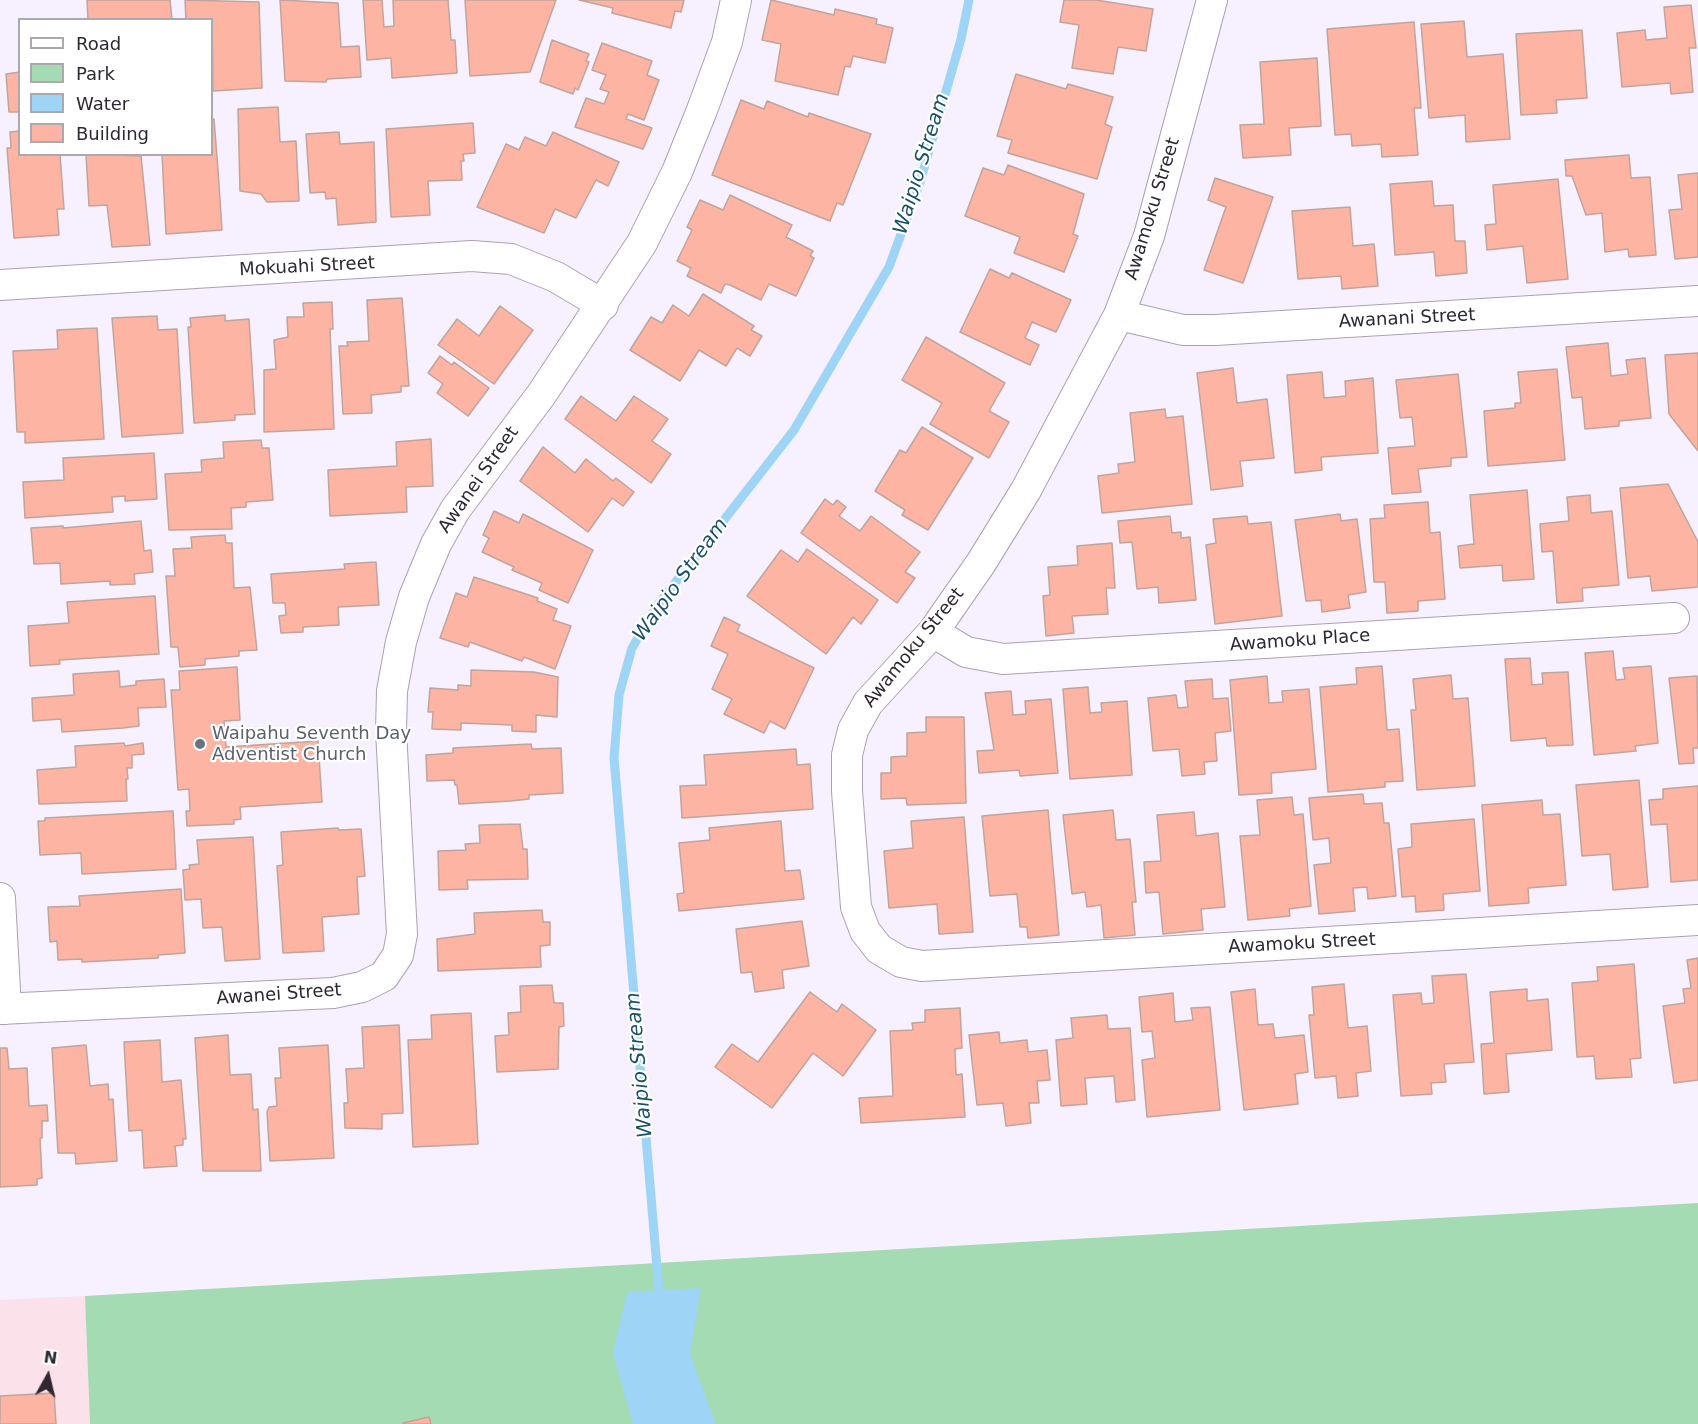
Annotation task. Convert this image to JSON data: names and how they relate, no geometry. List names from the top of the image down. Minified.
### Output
{"streets":{"street":["Awamoku Street","Mokuahi Street","Awanani Street","Awanei Street","Awamoku Place"]},"crossings":[["Awamoku Street","Awanani Street"],["Awamoku Street","Awamoku Place"],["Mokuahi Street","Awanei Street"]],"water":["Waipio Stream"],"places":["Waipahu Seventh Day Adventist Church"],"legend":["Road","Park","Water","Building"],"north":"top"}
